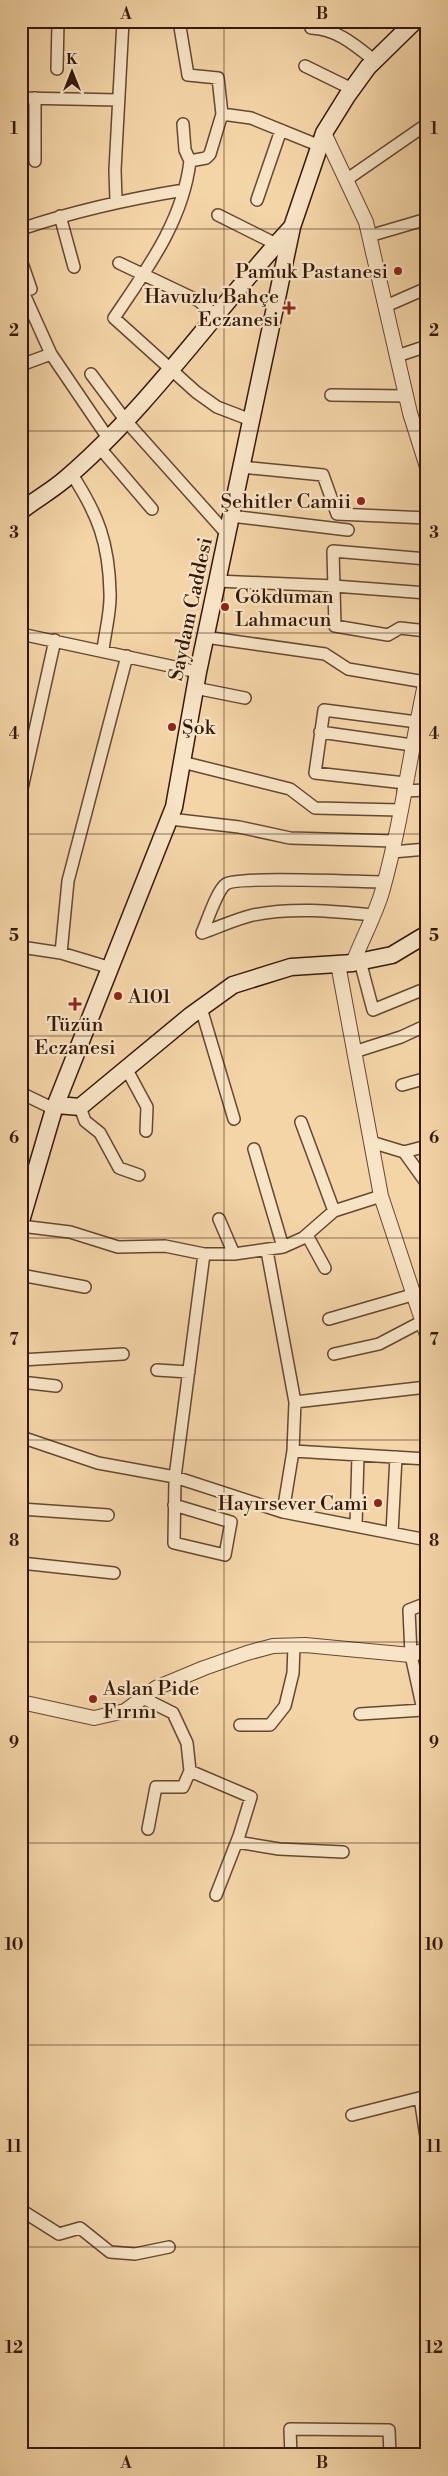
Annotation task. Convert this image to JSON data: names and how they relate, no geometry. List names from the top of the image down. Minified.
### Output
{"streets":{"main road":["Saydam Caddesi"]},"places":{"other":["Pamuk Pastanesi","Şehitler Camii","Gökduman Lahmacun","Şok","A101","Hayırsever Cami","Aslan Pide Fırını"],"health":["Havuzlu Bahçe Eczanesi","Tüzün Eczanesi"]},"north":"top","grid":{"columns":["A","B"],"rows":["1","2","3","4","5","6","7","8","9","10","11","12"]}}
